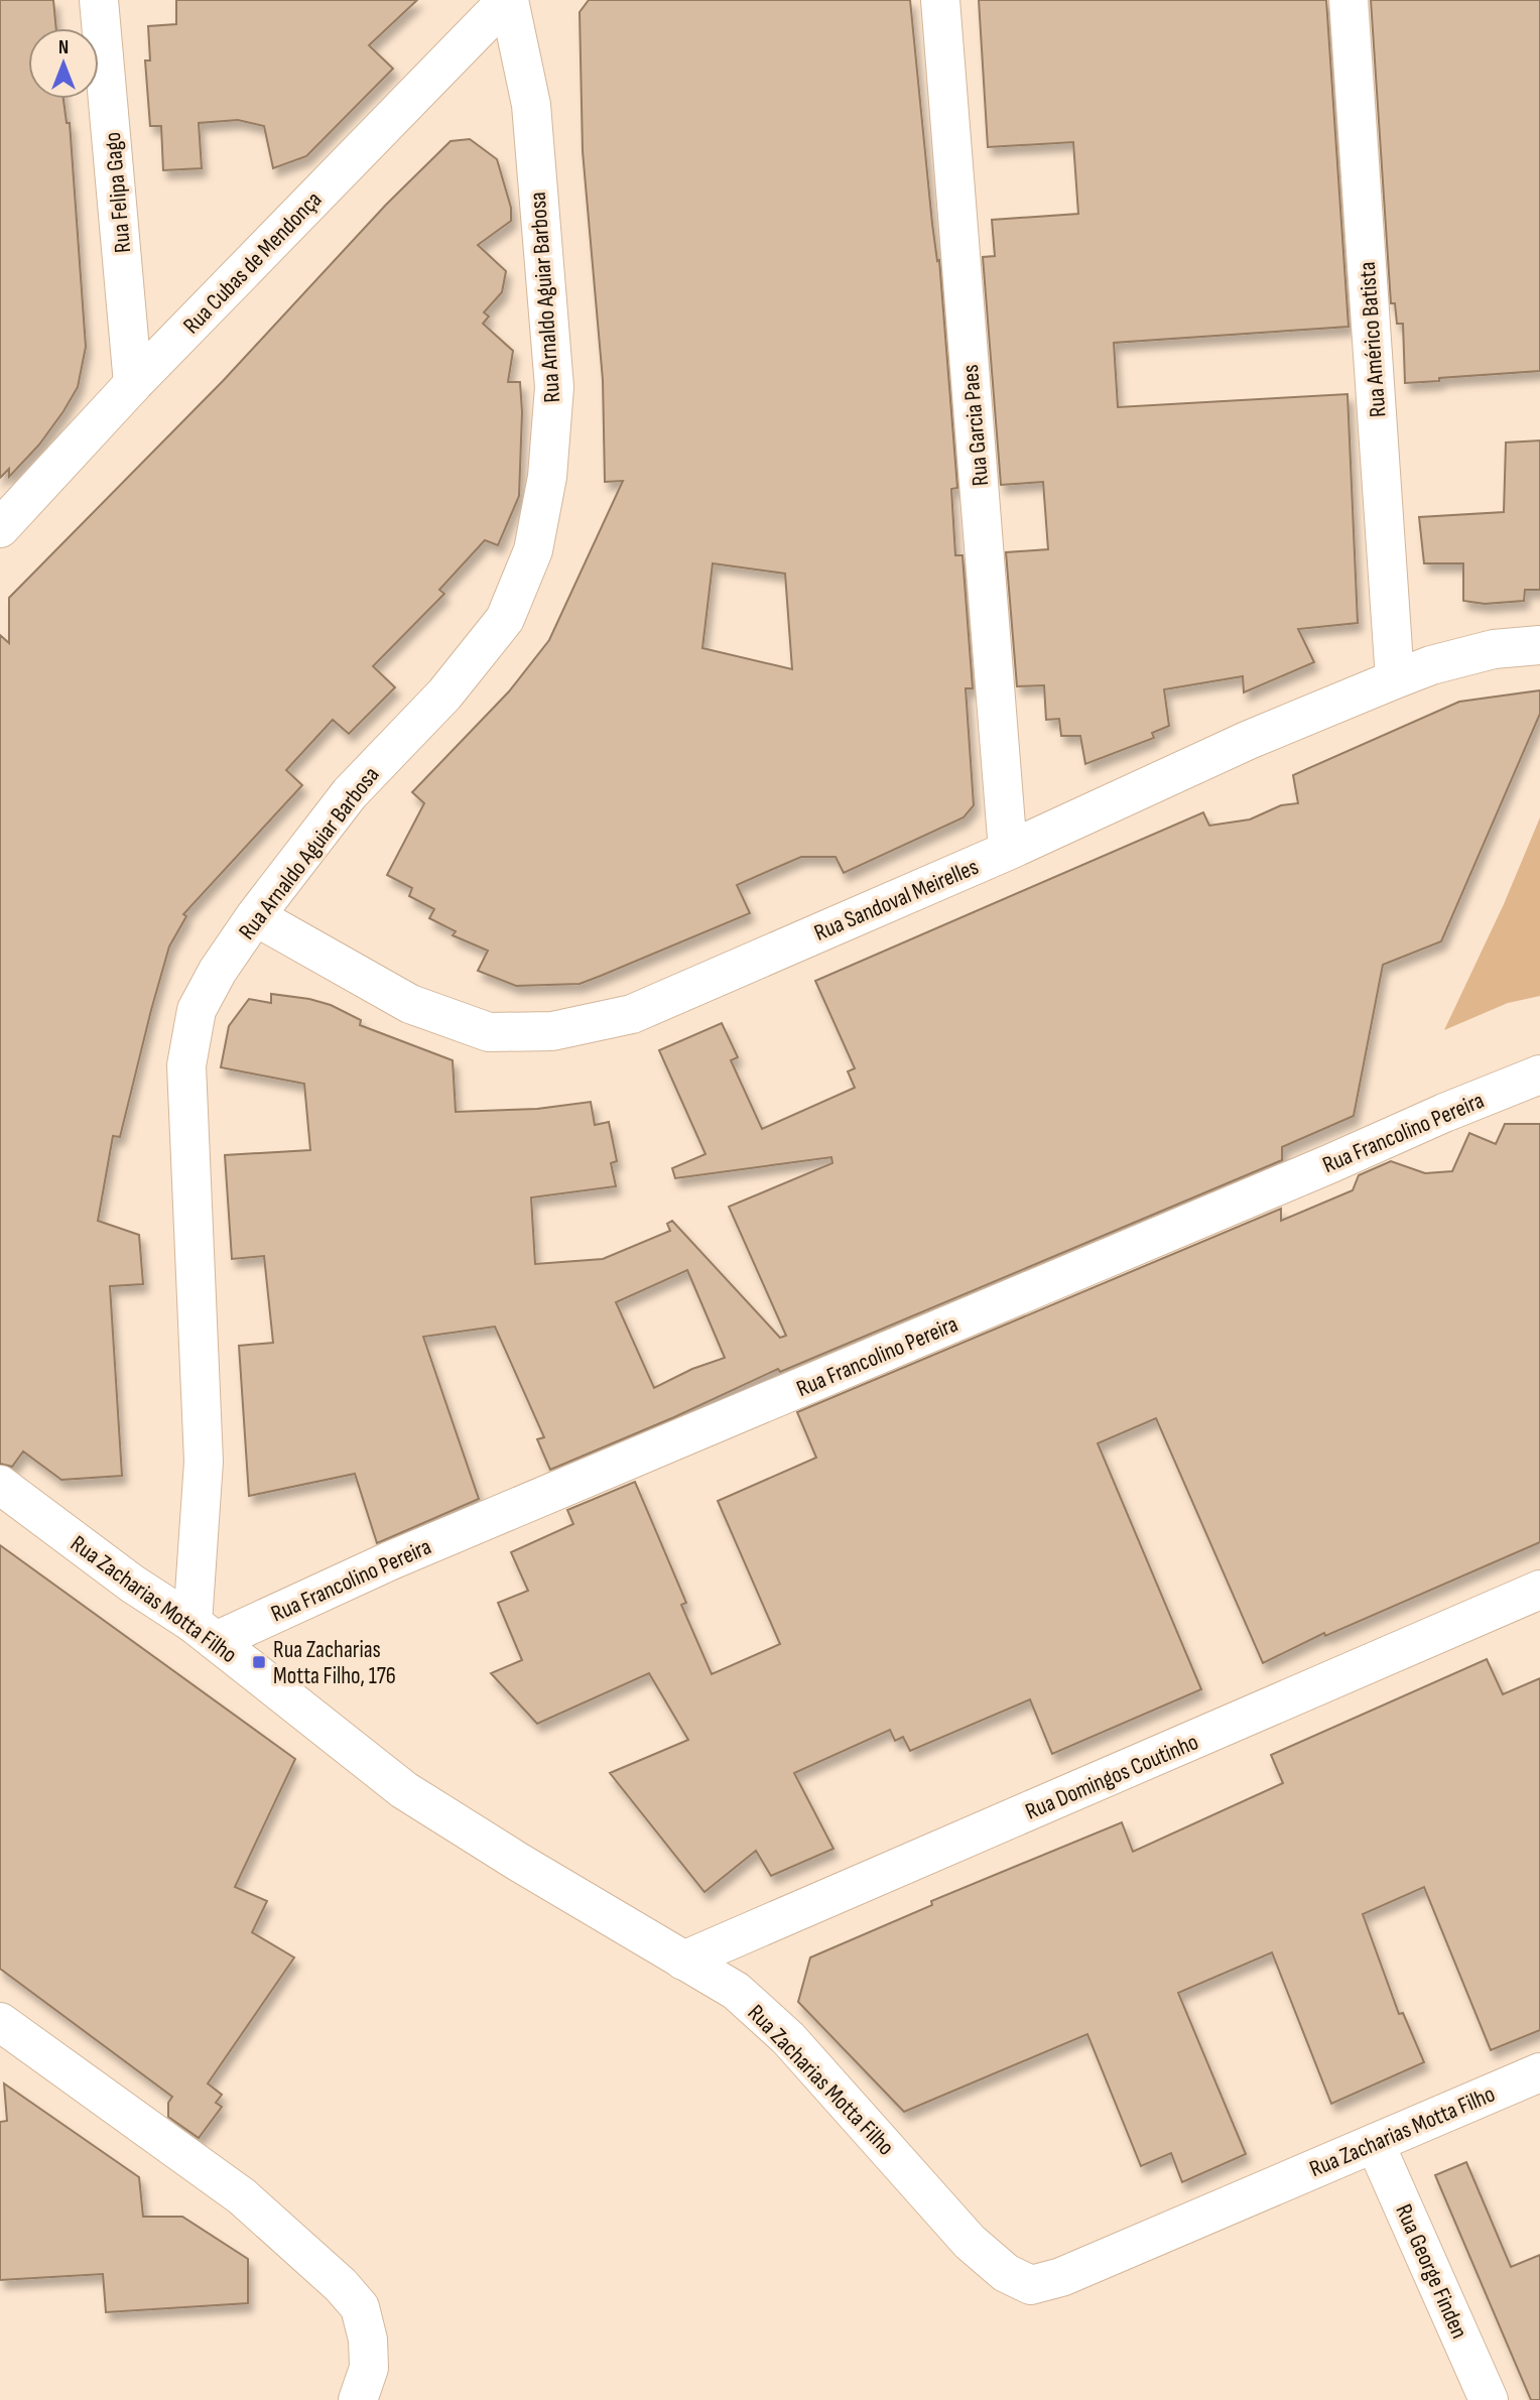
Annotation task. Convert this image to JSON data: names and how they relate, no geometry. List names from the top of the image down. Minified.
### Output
{"streets":{"street":["Rua Felipa Gago","Rua Cubas de Mendonça","Rua Arnaldo Aguiar Barbosa","Rua Américo Batista","Rua Garcia Paes","Rua Sandoval Meirelles","Rua Francolino Pereira","Rua Zacharias Motta Filho","Rua Domingos Coutinho","Rua George Finden"]},"crossings":[["Rua Felipa Gago","Rua Cubas de Mendonça"],["Rua Cubas de Mendonça","Rua Arnaldo Aguiar Barbosa"],["Rua Arnaldo Aguiar Barbosa","Rua Sandoval Meirelles"],["Rua Arnaldo Aguiar Barbosa","Rua Francolino Pereira"],["Rua Arnaldo Aguiar Barbosa","Rua Zacharias Motta Filho"],["Rua Américo Batista","Rua Sandoval Meirelles"],["Rua Garcia Paes","Rua Sandoval Meirelles"],["Rua Francolino Pereira","Rua Zacharias Motta Filho"],["Rua Zacharias Motta Filho","Rua Domingos Coutinho"],["Rua Zacharias Motta Filho","Rua George Finden"]],"places":{"transit":["Rua Zacharias Motta Filho, 176"]},"north":"top"}
